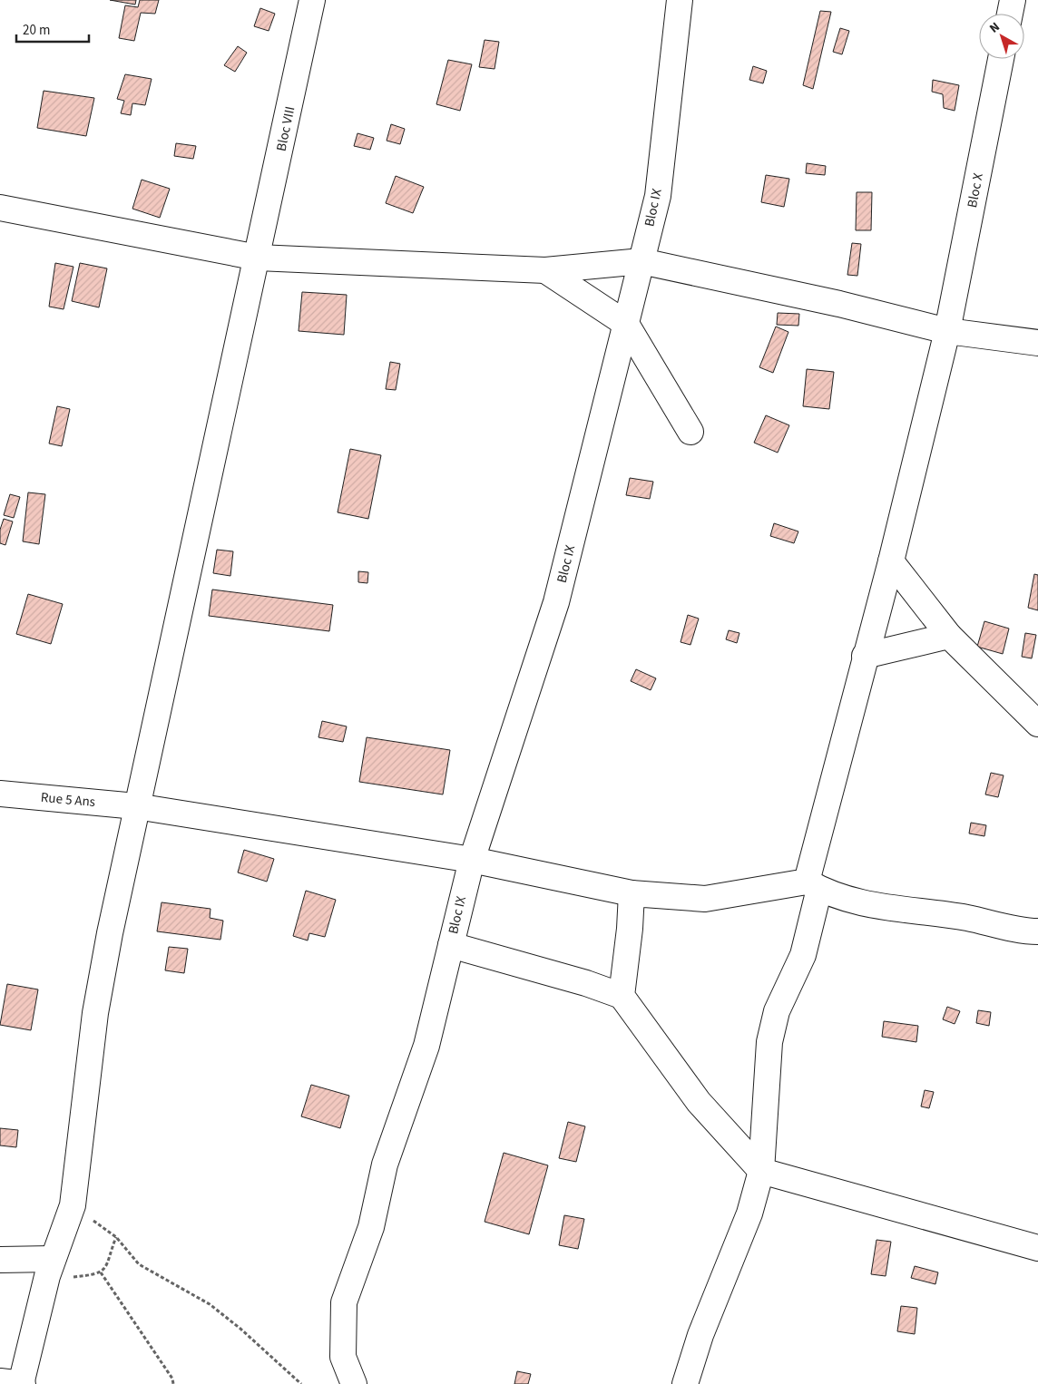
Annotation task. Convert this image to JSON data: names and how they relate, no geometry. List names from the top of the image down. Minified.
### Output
{"streets":{"street":["Bloc VIII","Bloc X","Bloc IX","Rue 5 Ans"]},"crossings":[["Bloc VIII","Rue 5 Ans"],["Bloc X","Rue 5 Ans"],["Bloc IX","Rue 5 Ans"]],"scale_bar":"20 m","north":"top left"}
